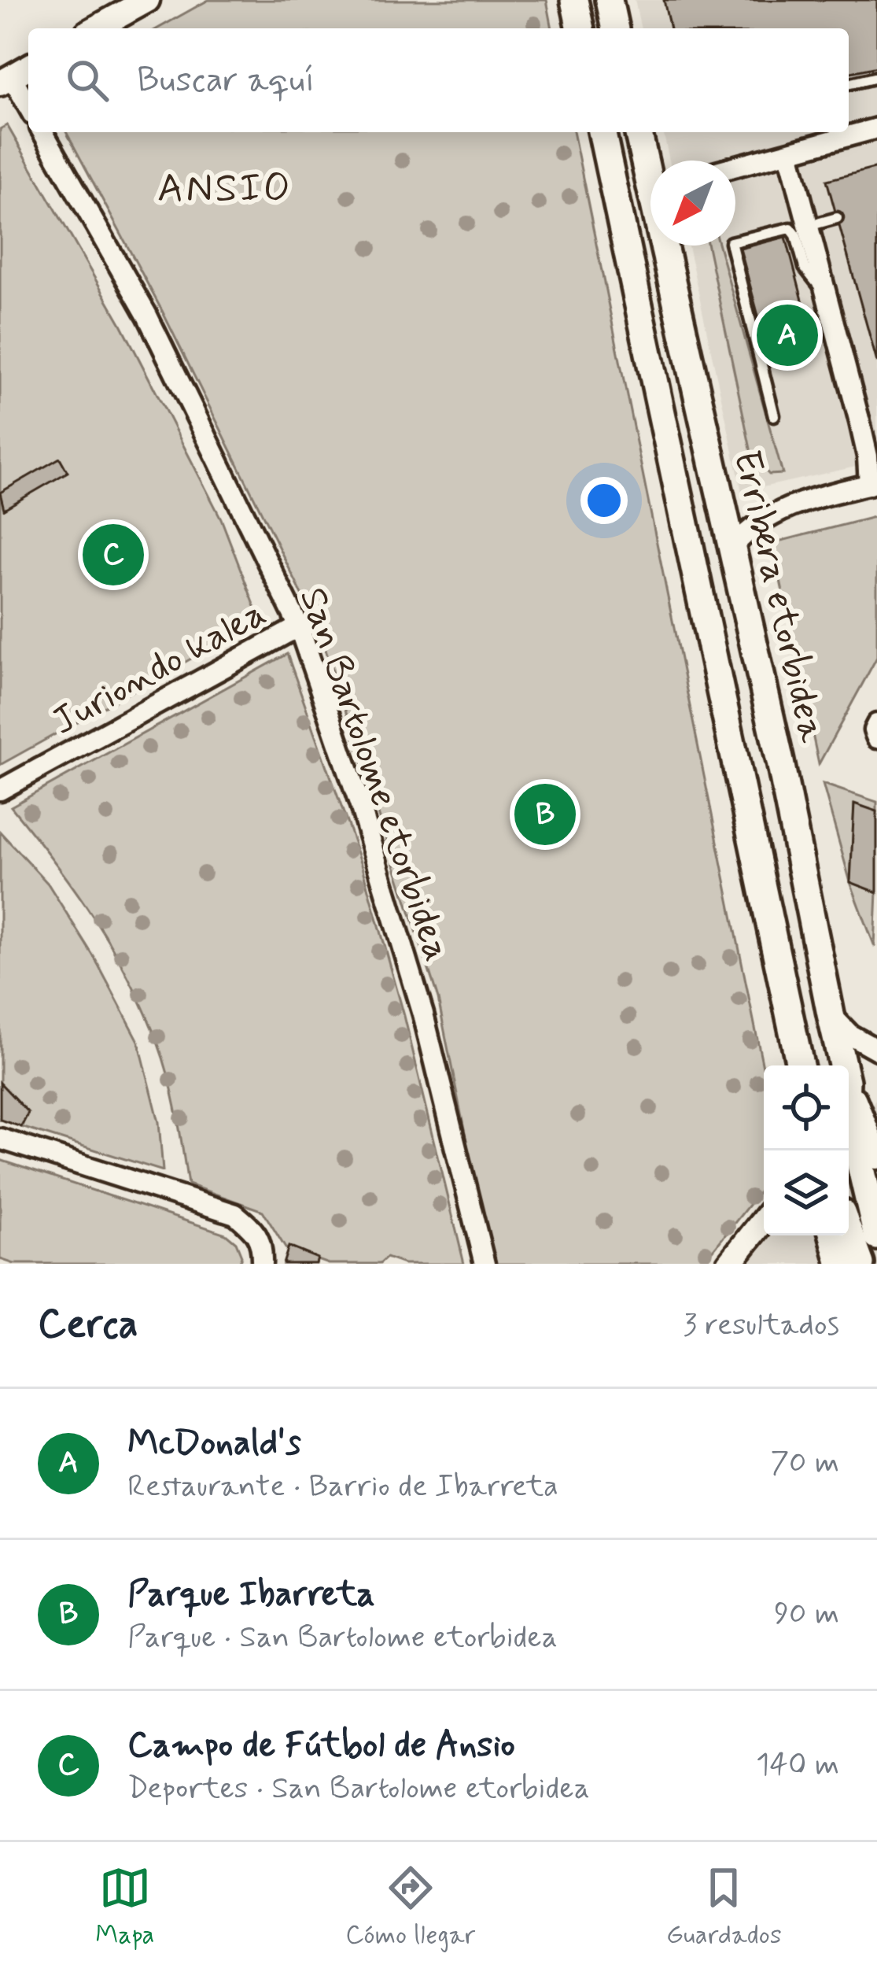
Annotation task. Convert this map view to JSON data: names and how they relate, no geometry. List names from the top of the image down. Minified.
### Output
{"streets":{"main road":["Erribera etorbidea"],"street":["Juriondo kalea","San Bartolome etorbidea"]},"crossings":[["Juriondo kalea","San Bartolome etorbidea"]],"districts":["ANSIO"],"north":"bottom left","page":{"search":"Buscar aquí","pins":["A","C","B"],"heading":["Cerca","3 resultados"],"list":[{"mark":"A","name":"McDonald's","note":"Restaurante · Barrio de Ibarreta","value":"70 m"},{"mark":"B","name":"Parque Ibarreta","note":"Parque · San Bartolome etorbidea","value":"90 m"},{"mark":"C","name":"Campo de Fútbol de Ansio","note":"Deportes · San Bartolome etorbidea","value":"140 m"}],"nav":["Mapa","Cómo llegar","Guardados"]}}
